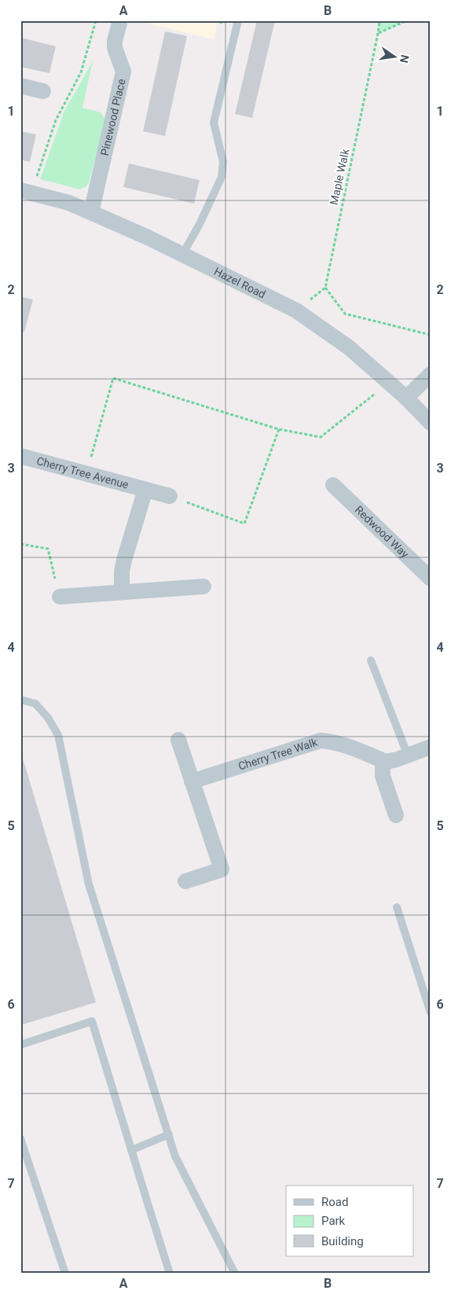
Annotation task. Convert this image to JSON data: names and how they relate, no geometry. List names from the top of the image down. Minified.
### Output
{"streets":{"street":["Pinewood Place","Hazel Road","Cherry Tree Avenue","Redwood Way","Cherry Tree Walk"],"path":["Maple Walk"]},"crossings":[["Pinewood Place","Hazel Road"]],"legend":["Road","Park","Building"],"north":"right","grid":{"columns":["A","B"],"rows":["1","2","3","4","5","6","7"]}}
